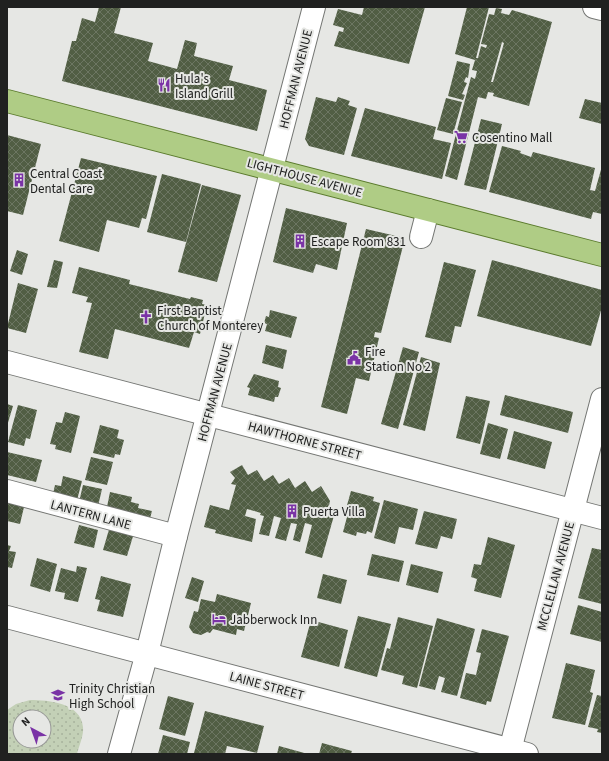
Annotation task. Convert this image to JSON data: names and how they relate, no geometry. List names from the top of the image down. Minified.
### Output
{"streets":{"main road":["LIGHTHOUSE AVENUE"],"street":["HOFFMAN AVENUE","HAWTHORNE STREET","LANTERN LANE","MCCLELLAN AVENUE","LAINE STREET"]},"crossings":[["HOFFMAN AVENUE","LIGHTHOUSE AVENUE"],["HOFFMAN AVENUE","HAWTHORNE STREET"],["HOFFMAN AVENUE","LANTERN LANE"],["HOFFMAN AVENUE","LAINE STREET"],["HAWTHORNE STREET","MCCLELLAN AVENUE"],["MCCLELLAN AVENUE","LAINE STREET"]],"places":{"restaurant":["Hula's Island Grill"],"supermarket":["Cosentino Mall"],"building":["Central Coast Dental Care","Escape Room 831","Puerta Villa"],"church":["First Baptist Church of Monterey"],"public building":["Fire Station No 2"],"hotel":["Jabberwock Inn"],"school or university":["Trinity Christian High School"]},"north":"top left"}
